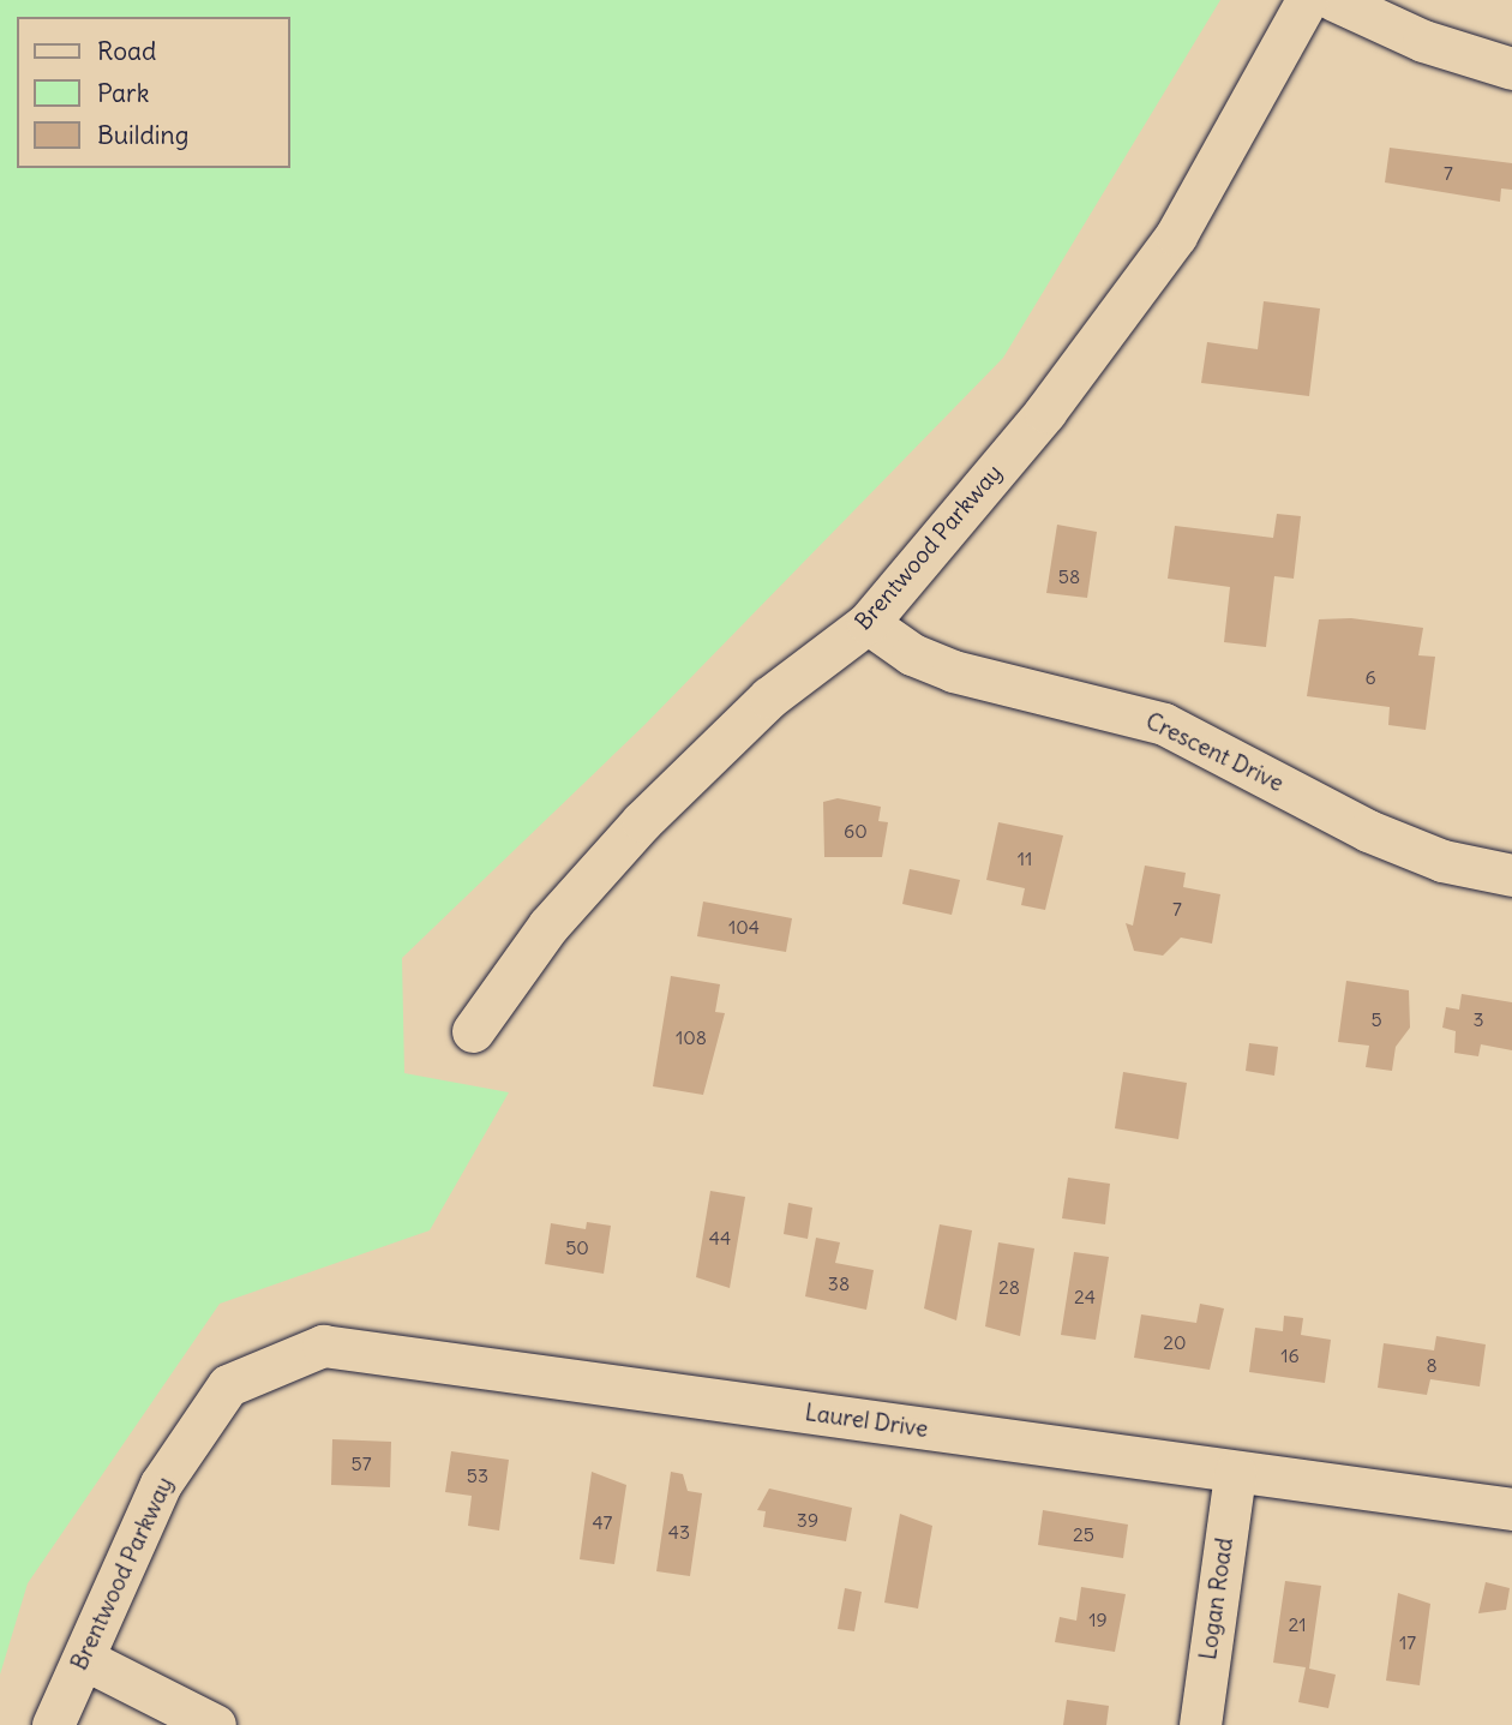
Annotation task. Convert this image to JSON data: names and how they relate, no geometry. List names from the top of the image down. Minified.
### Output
{"streets":{"street":["Brentwood Parkway","Crescent Drive","Laurel Drive","Logan Road"]},"crossings":[["Brentwood Parkway","Crescent Drive"],["Brentwood Parkway","Laurel Drive"],["Laurel Drive","Logan Road"]],"house_numbers":["7","58","6","60","11","7","104","5","3","108","44","50","38","28","24","20","16","8","57","53","39","47","43","25","19","21","17"],"legend":["Road","Park","Building"]}
